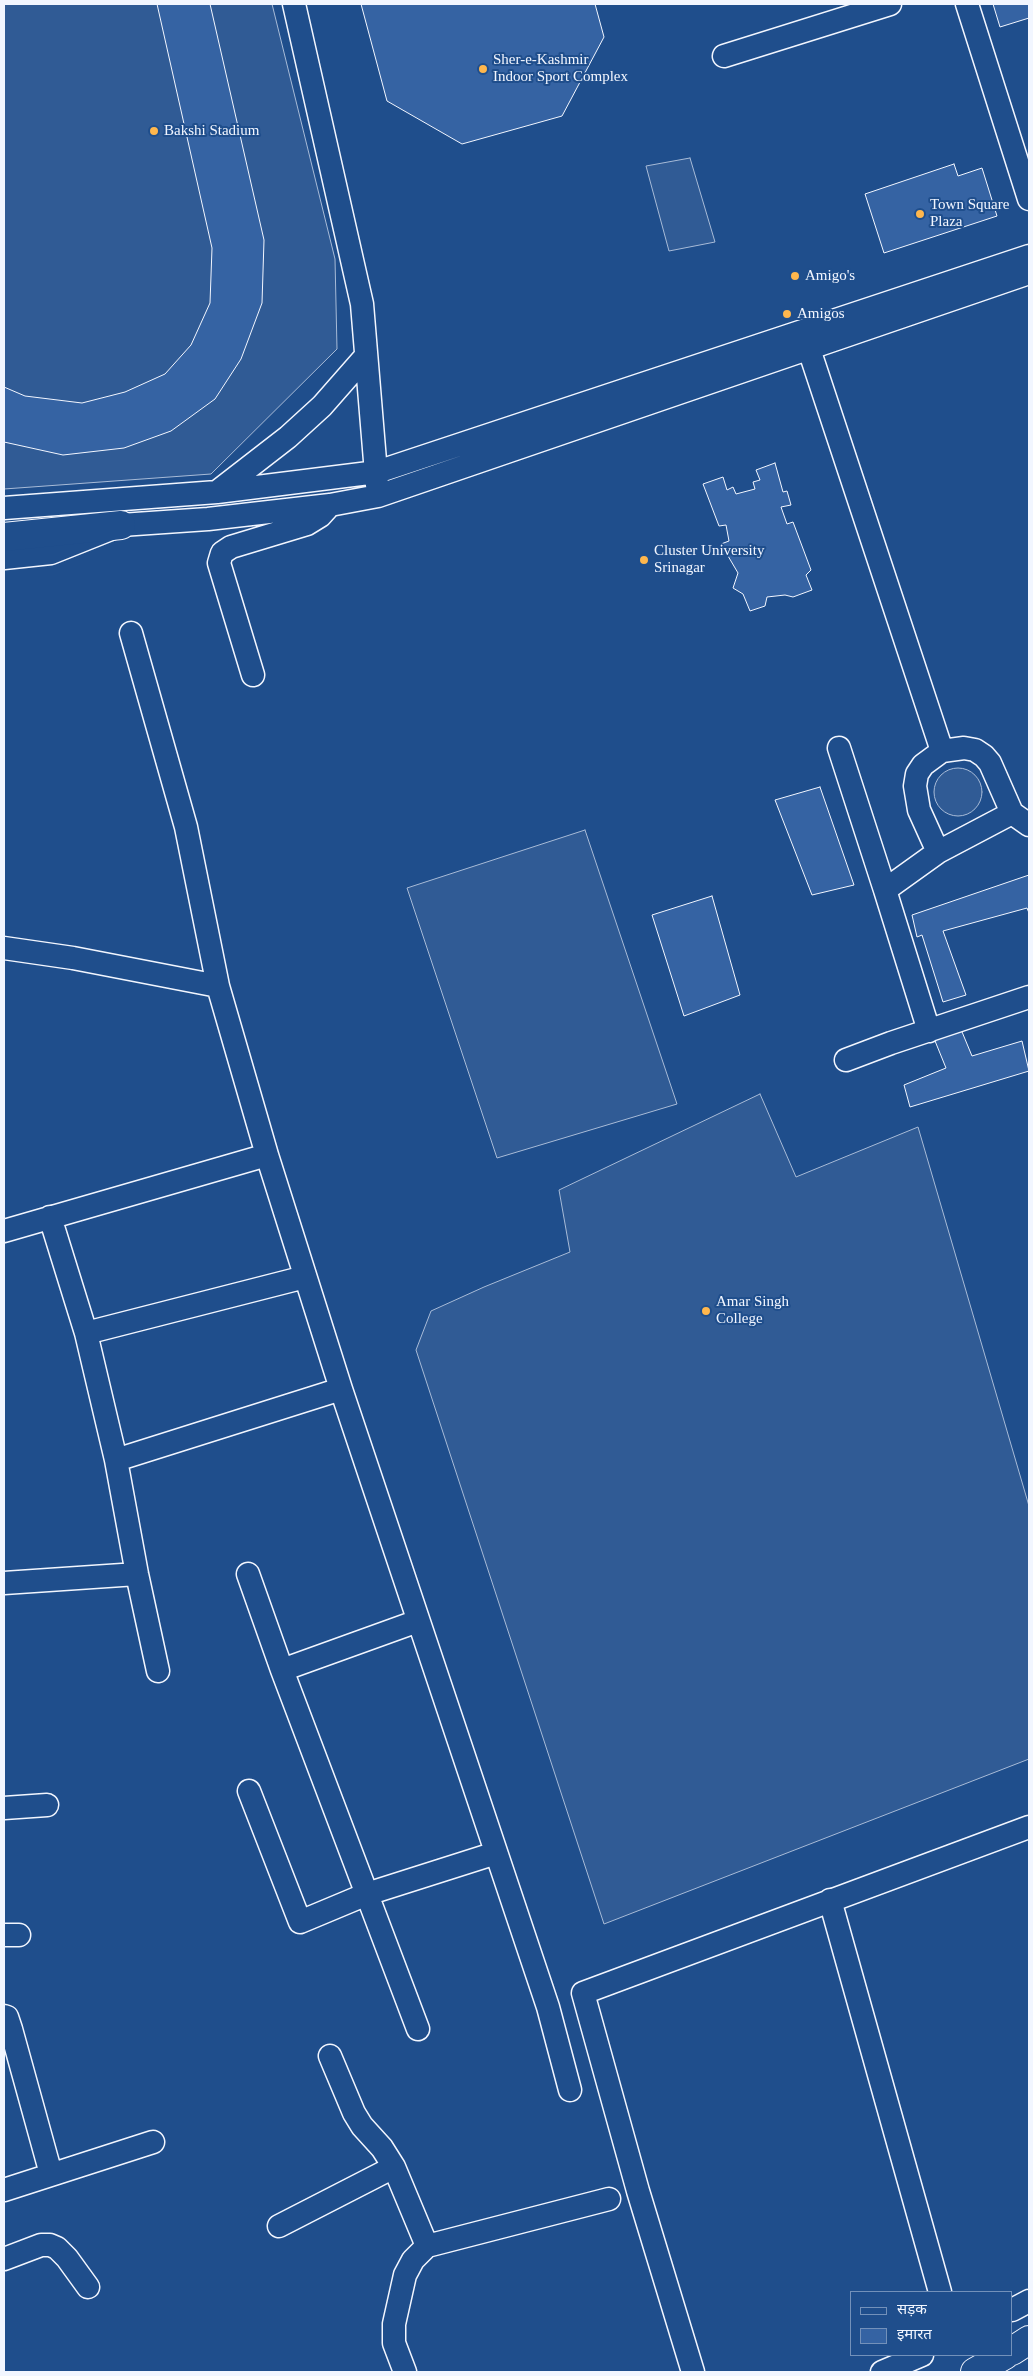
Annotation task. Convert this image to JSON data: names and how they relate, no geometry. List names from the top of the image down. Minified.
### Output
{"places":["Sher-e-Kashmir Indoor Sport Complex","Bakshi Stadium","Town Square Plaza","Amigo's","Amigos","Cluster University Srinagar","Amar Singh College"],"legend":["सड़क","इमारत"]}
